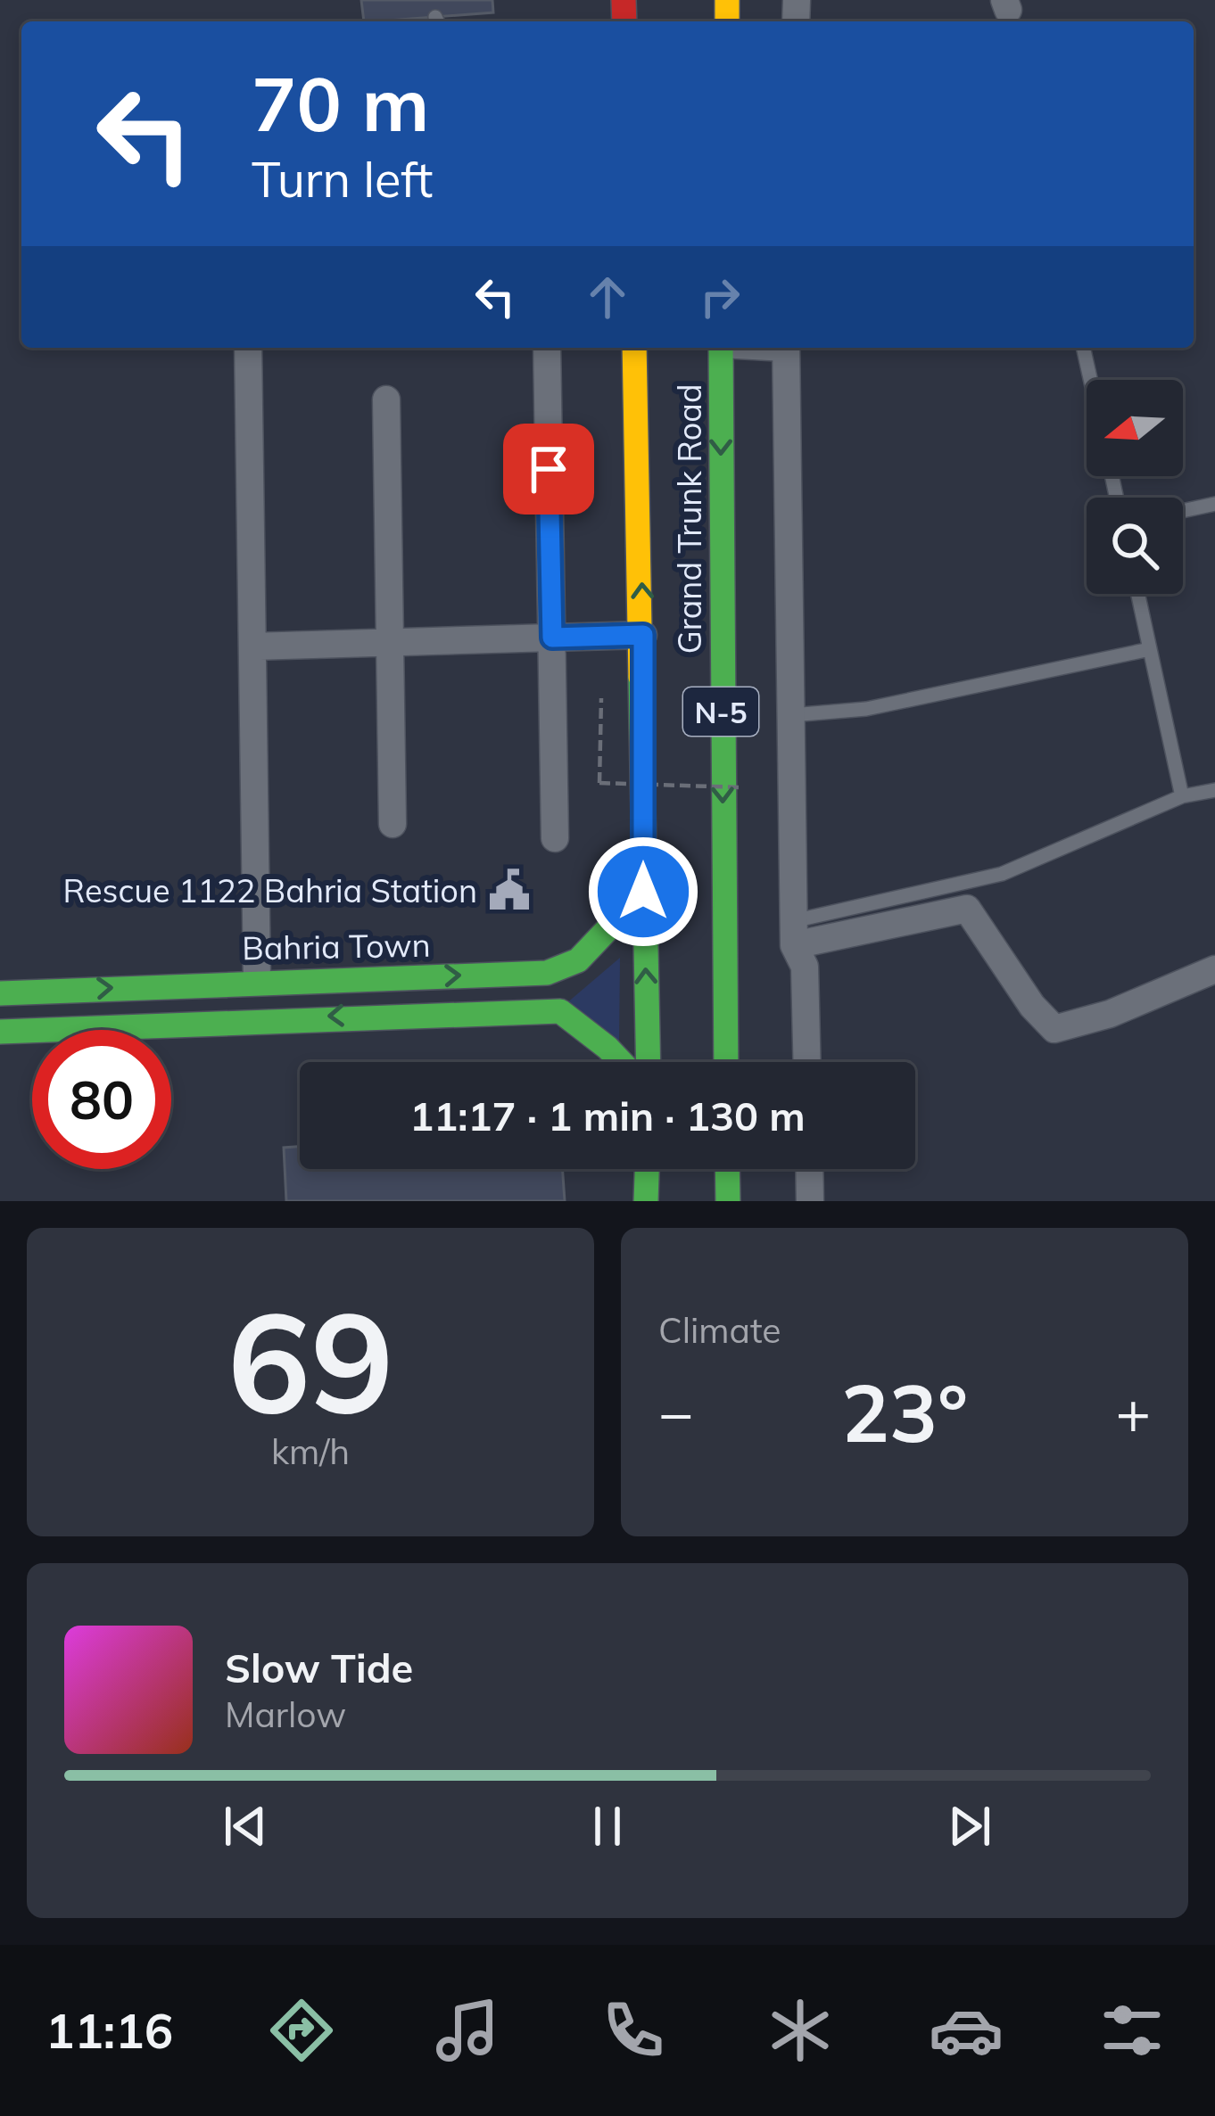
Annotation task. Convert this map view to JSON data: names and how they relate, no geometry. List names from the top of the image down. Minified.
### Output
{"streets":{"main road":["Grand Trunk Road","N-5","Bahria Town"]},"crossings":[["N-5","Bahria Town"]],"places":{"public building":["Rescue 1122 Bahria Station"]},"north":"left","page":{"turn":["70 m","Turn left"],"limit":"80","trip":"11:17 · 1 min · 130 m","tile":[["69","km/h"],"Climate"],"heat":["−","23°","+"],"song":["Slow Tide","Marlow"],"tabs":"11:16"}}
